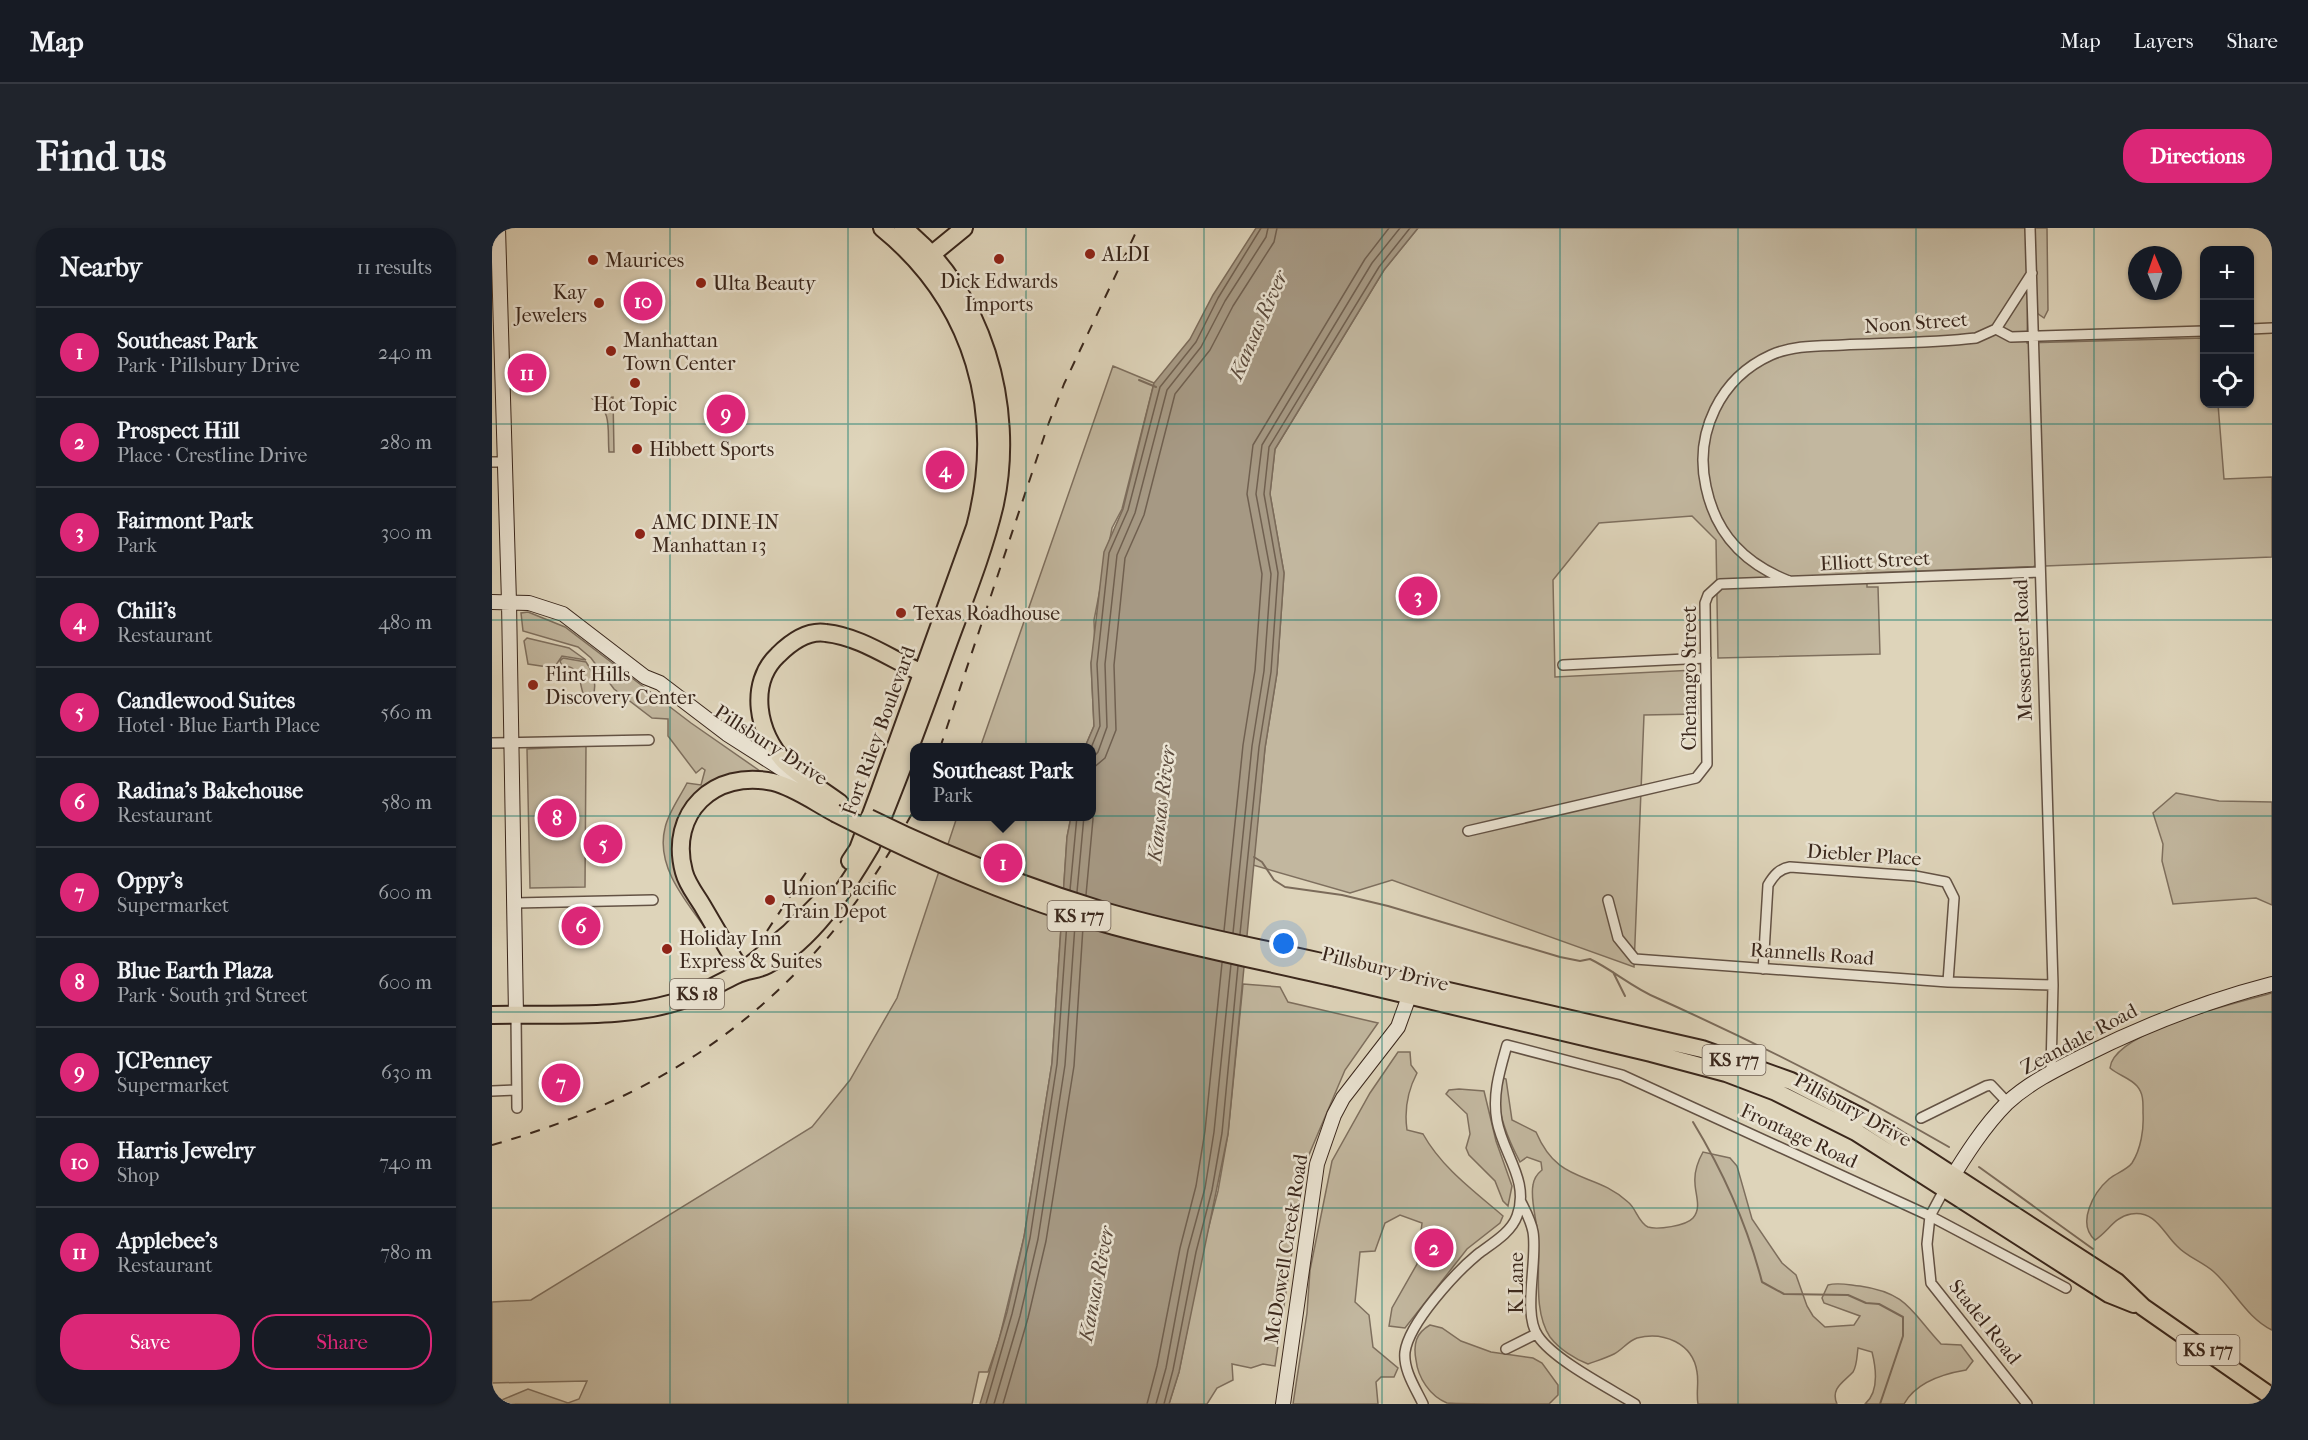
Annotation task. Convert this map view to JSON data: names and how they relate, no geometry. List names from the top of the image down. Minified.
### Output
{"streets":{"highway":["Fort Riley Boulevard","Pillsbury Drive","KS 177","KS 18"],"street":["Noon Street","Elliott Street","Messenger Road","Chenango Street","Diebler Place","Rannells Road","Zeandale Road","Frontage Road","McDowell Creek Road","K Lane","Stadel Road"]},"crossings":[["Noon Street","Elliott Street"],["Noon Street","Messenger Road"],["Elliott Street","Messenger Road"],["Elliott Street","Chenango Street"],["Messenger Road","Rannells Road"],["Messenger Road","Zeandale Road"],["Fort Riley Boulevard","KS 177"],["Pillsbury Drive","KS 177"],["Pillsbury Drive","Zeandale Road"],["Pillsbury Drive","McDowell Creek Road"],["Pillsbury Drive","Stadel Road"],["Diebler Place","Rannells Road"],["Zeandale Road","Stadel Road"],["Frontage Road","K Lane"],["Frontage Road","Stadel Road"]],"water":["Kansas River"],"places":["ALDI","Dick Edwards Imports","Maurices","Ulta Beauty","Kay Jewelers","Manhattan Town Center","Hot Topic","Hibbett Sports","AMC DINE-IN Manhattan 13","Texas Roadhouse","Flint Hills Discovery Center","Union Pacific Train Depot","Holiday Inn Express & Suites"],"north":"top","page":{"header":"Map","nav":["Map","Layers","Share"],"buttons":["Directions",["Save","Share"]],"title":"Find us","heading":["Nearby","11 results"],"map_buttons":["+","−"],"pins":["10","11","9","4","3","8","5","1","6","7","2"],"list":[{"mark":"1","name":"Southeast Park","note":"Park · Pillsbury Drive","value":"240 m"},{"mark":"2","name":"Prospect Hill","note":"Place · Crestline Drive","value":"280 m"},{"mark":"3","name":"Fairmont Park","note":"Park","value":"300 m"},{"mark":"4","name":"Chili's","note":"Restaurant","value":"480 m"},{"mark":"5","name":"Candlewood Suites","note":"Hotel · Blue Earth Place","value":"560 m"},{"mark":"6","name":"Radina's Bakehouse","note":"Restaurant","value":"580 m"},{"mark":"7","name":"Oppy's","note":"Supermarket","value":"600 m"},{"mark":"8","name":"Blue Earth Plaza","note":"Park · South 3rd Street","value":"600 m"},{"mark":"9","name":"JCPenney","note":"Supermarket","value":"630 m"},{"mark":"10","name":"Harris Jewelry","note":"Shop","value":"740 m"},{"mark":"11","name":"Applebee's","note":"Restaurant","value":"780 m"}],"popup":["Southeast Park","Park"]}}
